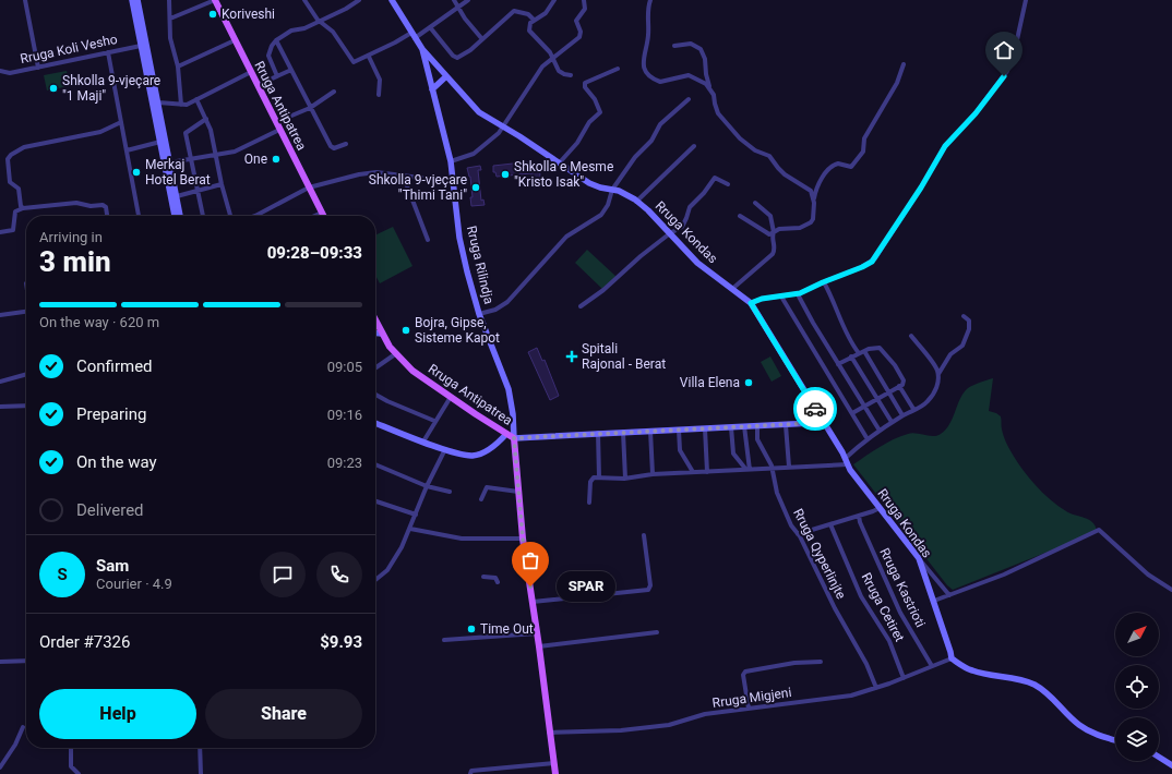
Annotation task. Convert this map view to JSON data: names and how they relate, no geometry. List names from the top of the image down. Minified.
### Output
{"streets":{"main road":["Rruga Antipatrea"],"street":["Rruga Koli Vesho","Rruga Kondas","Rruga Rilindja","Rruga Qyperlinjte","Rruga Kastrioti","Rruga Cetiret","Rruga Migjeni"]},"crossings":[["Rruga Antipatrea","Rruga Rilindja"],["Rruga Antipatrea","Rruga Migjeni"],["Rruga Kondas","Rruga Rilindja"],["Rruga Kondas","Rruga Migjeni"],["Rruga Qyperlinjte","Rruga Migjeni"],["Rruga Kastrioti","Rruga Migjeni"],["Rruga Cetiret","Rruga Migjeni"]],"places":{"other":["Koriveshi","Shkolla 9-vjeçare \"1 Maji\"","One","Merkaj Hotel Berat","Shkolla e Mesme \"Kristo Isak\"","Shkolla 9-vjeçare \"Thimi Tani\"","Bojra, Gipse, Sisteme Kapot","Villa Elena","SPAR","Time Out"],"health":["Spitali Rajonal - Berat"]},"north":"top right","page":{"heading":["3 min","Arriving in","09:28–09:33"],"panel":["Sam","Courier · 4.9","Order #7326","$9.93"],"bar":"On the way · 620 m","list":[["Confirmed","09:05"],["Preparing","09:16"],["On the way","09:23"],"Delivered"],"round":"S","bubble":"SPAR","buttons":["Help","Share"]}}
